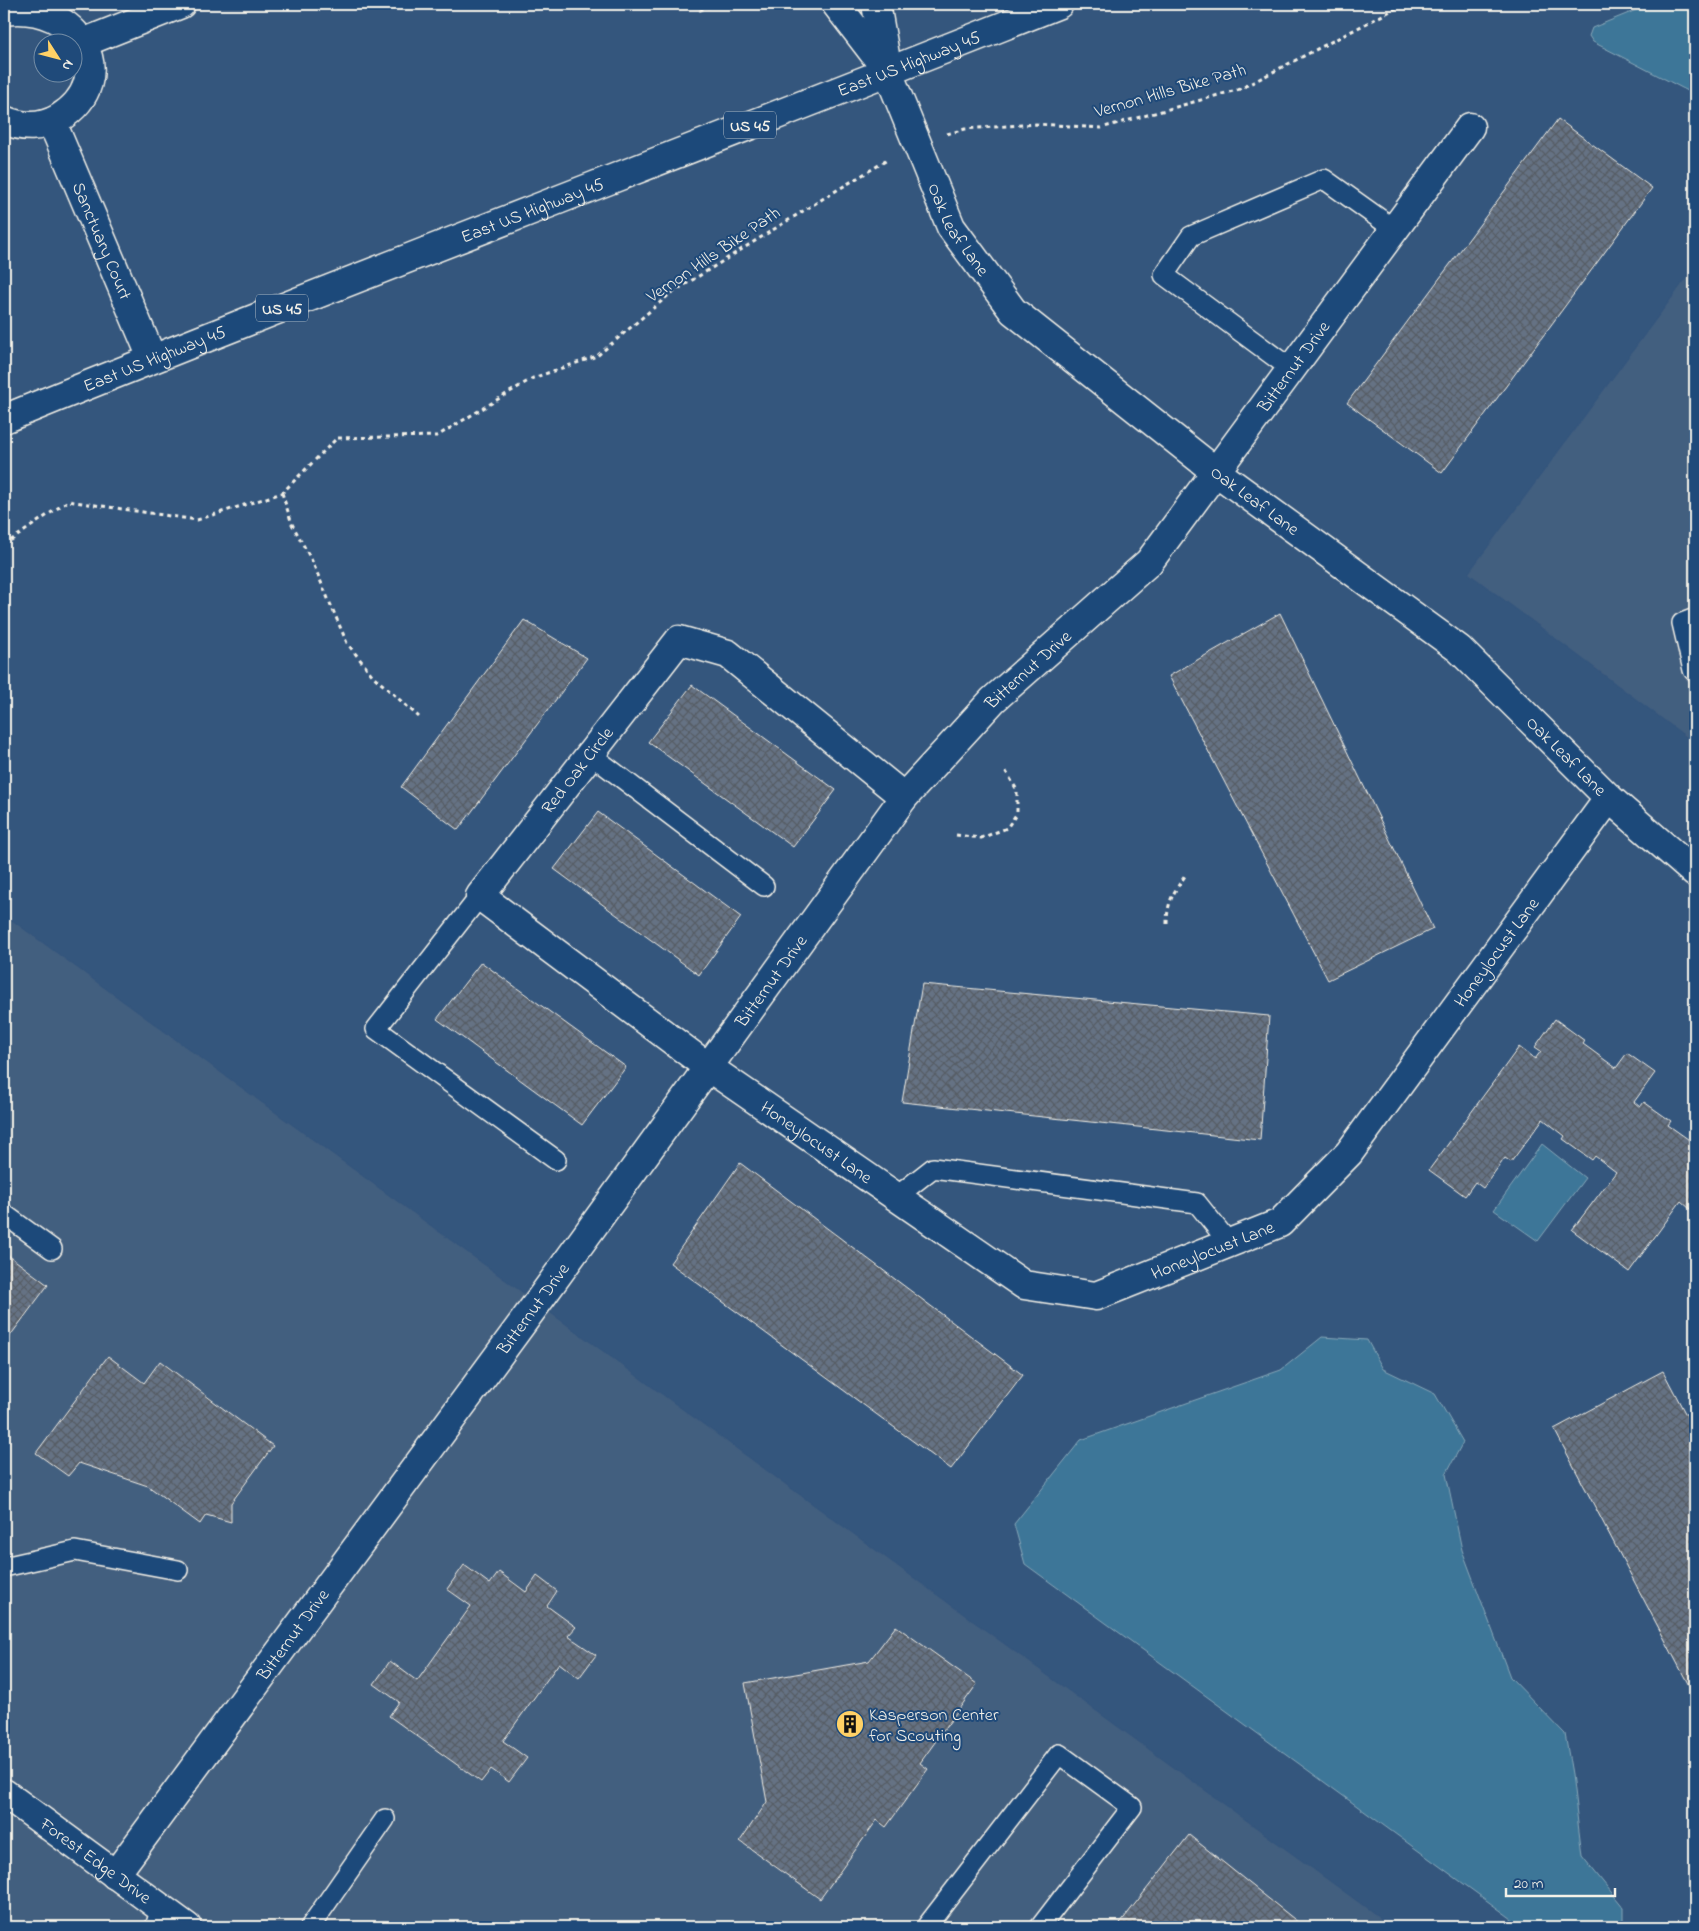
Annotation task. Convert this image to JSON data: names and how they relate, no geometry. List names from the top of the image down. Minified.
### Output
{"streets":{"street":["East US Highway 45","US 45","Oak Leaf Lane","Sanctuary Court","Bitternut Drive","Red Oak Circle","Honeylocust Lane","Forest Edge Drive"],"path":["Vernon Hills Bike Path"]},"crossings":[["East US Highway 45","Oak Leaf Lane"],["East US Highway 45","Sanctuary Court"],["Vernon Hills Bike Path","Oak Leaf Lane"],["Oak Leaf Lane","Bitternut Drive"],["Oak Leaf Lane","Honeylocust Lane"],["Bitternut Drive","Red Oak Circle"],["Bitternut Drive","Honeylocust Lane"],["Bitternut Drive","Forest Edge Drive"]],"places":{"building":["Kasperson Center for Scouting"]},"scale_bar":"20 m","north":"bottom right"}
